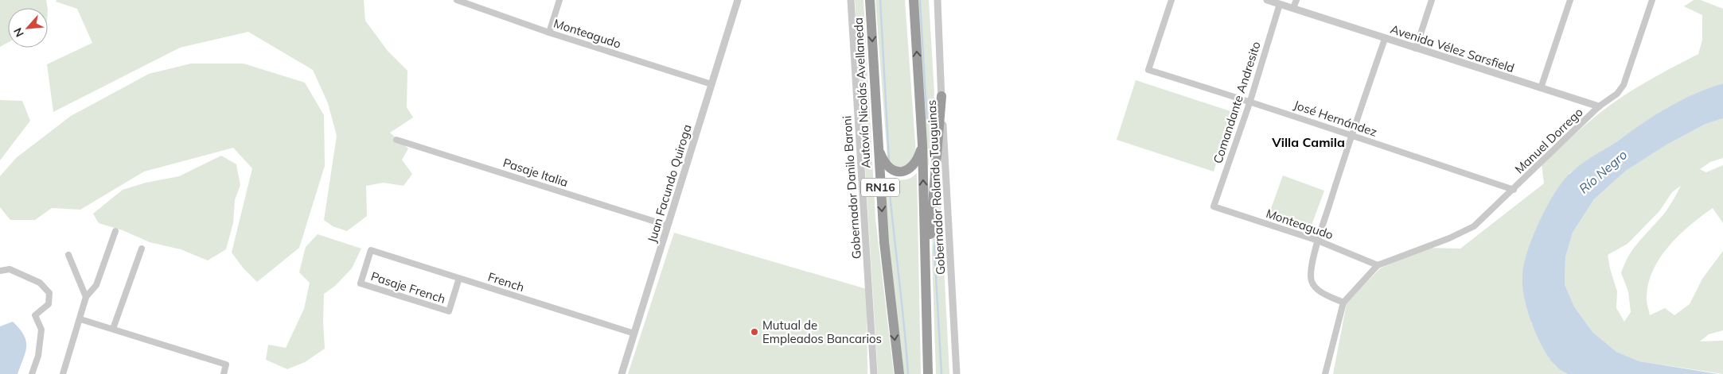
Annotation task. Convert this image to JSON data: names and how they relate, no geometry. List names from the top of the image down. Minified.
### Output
{"streets":{"highway":["Autovía Nicolás Avellaneda","RN16"],"street":["Monteagudo","Avenida Vélez Sarsfield","Comandante Andresito","José Hernández","Manuel Dorrego","Pasaje Italia","Juan Facundo Quiroga","Gobernador Danilo Baroni","Gobernador Rolando Tauguinas","French","Pasaje French"]},"crossings":[["Monteagudo","Comandante Andresito"],["Monteagudo","Manuel Dorrego"],["Monteagudo","Juan Facundo Quiroga"],["Avenida Vélez Sarsfield","Comandante Andresito"],["Avenida Vélez Sarsfield","Manuel Dorrego"],["Comandante Andresito","José Hernández"],["José Hernández","Manuel Dorrego"],["Pasaje Italia","Juan Facundo Quiroga"],["Juan Facundo Quiroga","French"],["French","Pasaje French"]],"districts":["Villa Camila"],"water":["Río Negro"],"places":["Mutual de Empleados Bancarios"],"north":"bottom left"}
